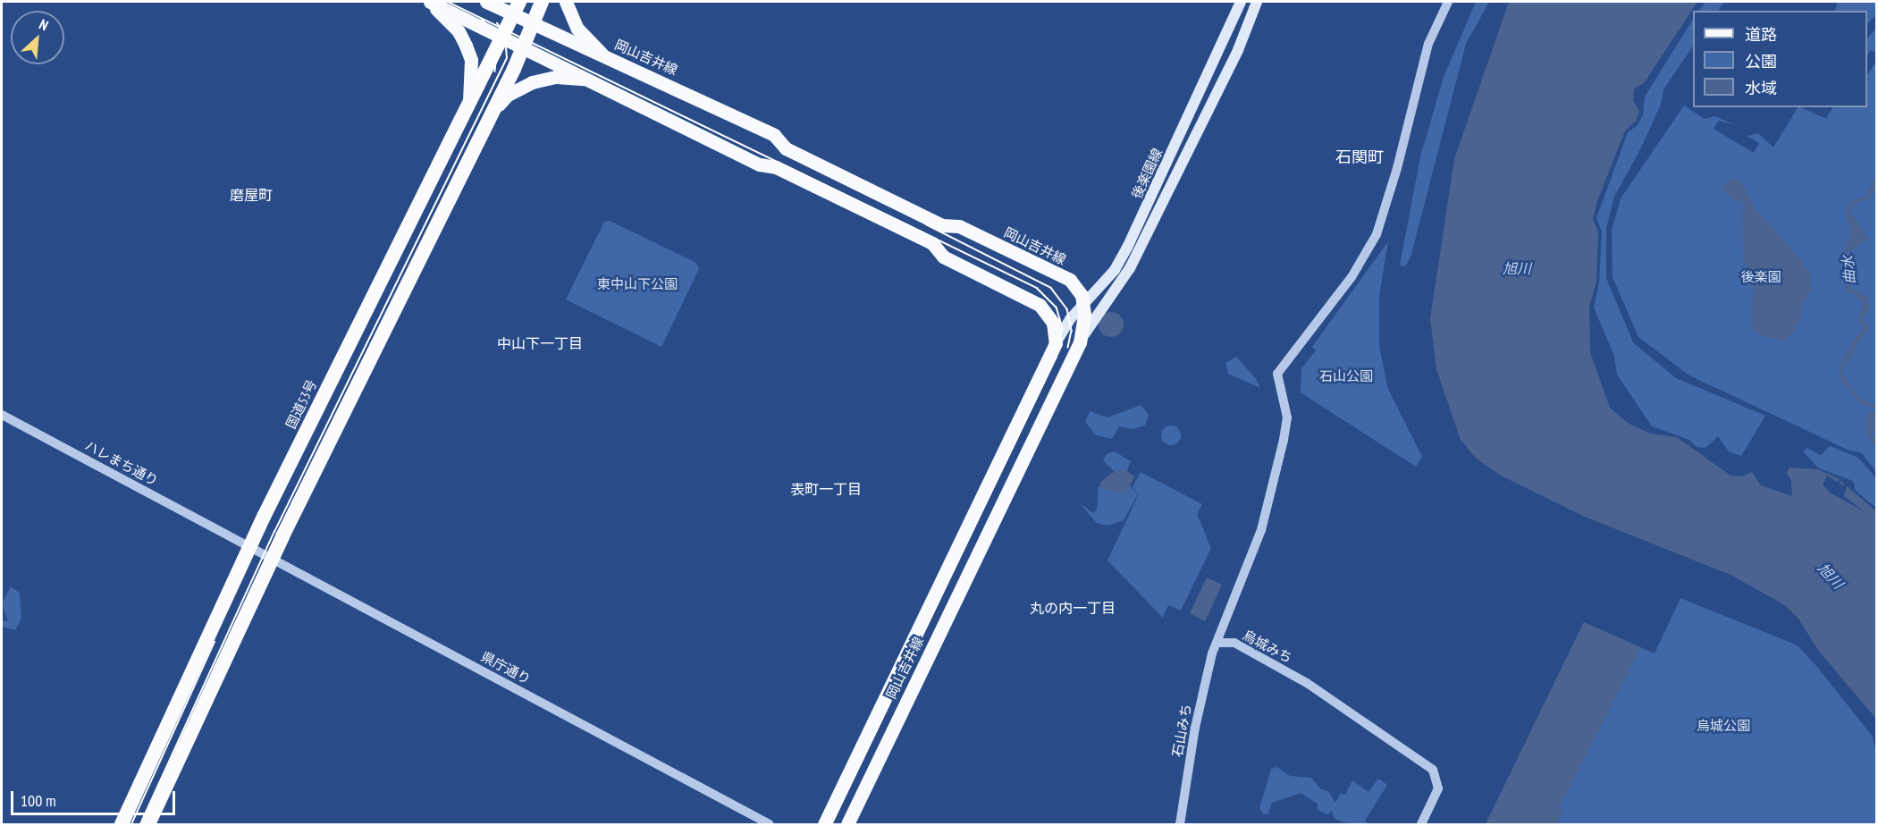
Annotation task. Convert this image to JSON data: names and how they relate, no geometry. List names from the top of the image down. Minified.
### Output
{"streets":{"highway":["国道53号"],"main road":["岡山吉井線","後楽園線"],"street":["ハレまち通り","烏城みち","県庁通り","石山みち"]},"crossings":[["岡山吉井線","後楽園線"],["岡山吉井線","国道53号"],["国道53号","県庁通り"],["ハレまち通り","県庁通り"],["烏城みち","石山みち"]],"districts":["石関町","磨屋町","中山下一丁目","表町一丁目","丸の内一丁目"],"water":["旭川","曲水"],"parks":["後楽園","東中山下公園","石山公園","烏城公園"],"legend":["道路","公園","水域"],"scale_bar":"100 m","north":"top right"}
